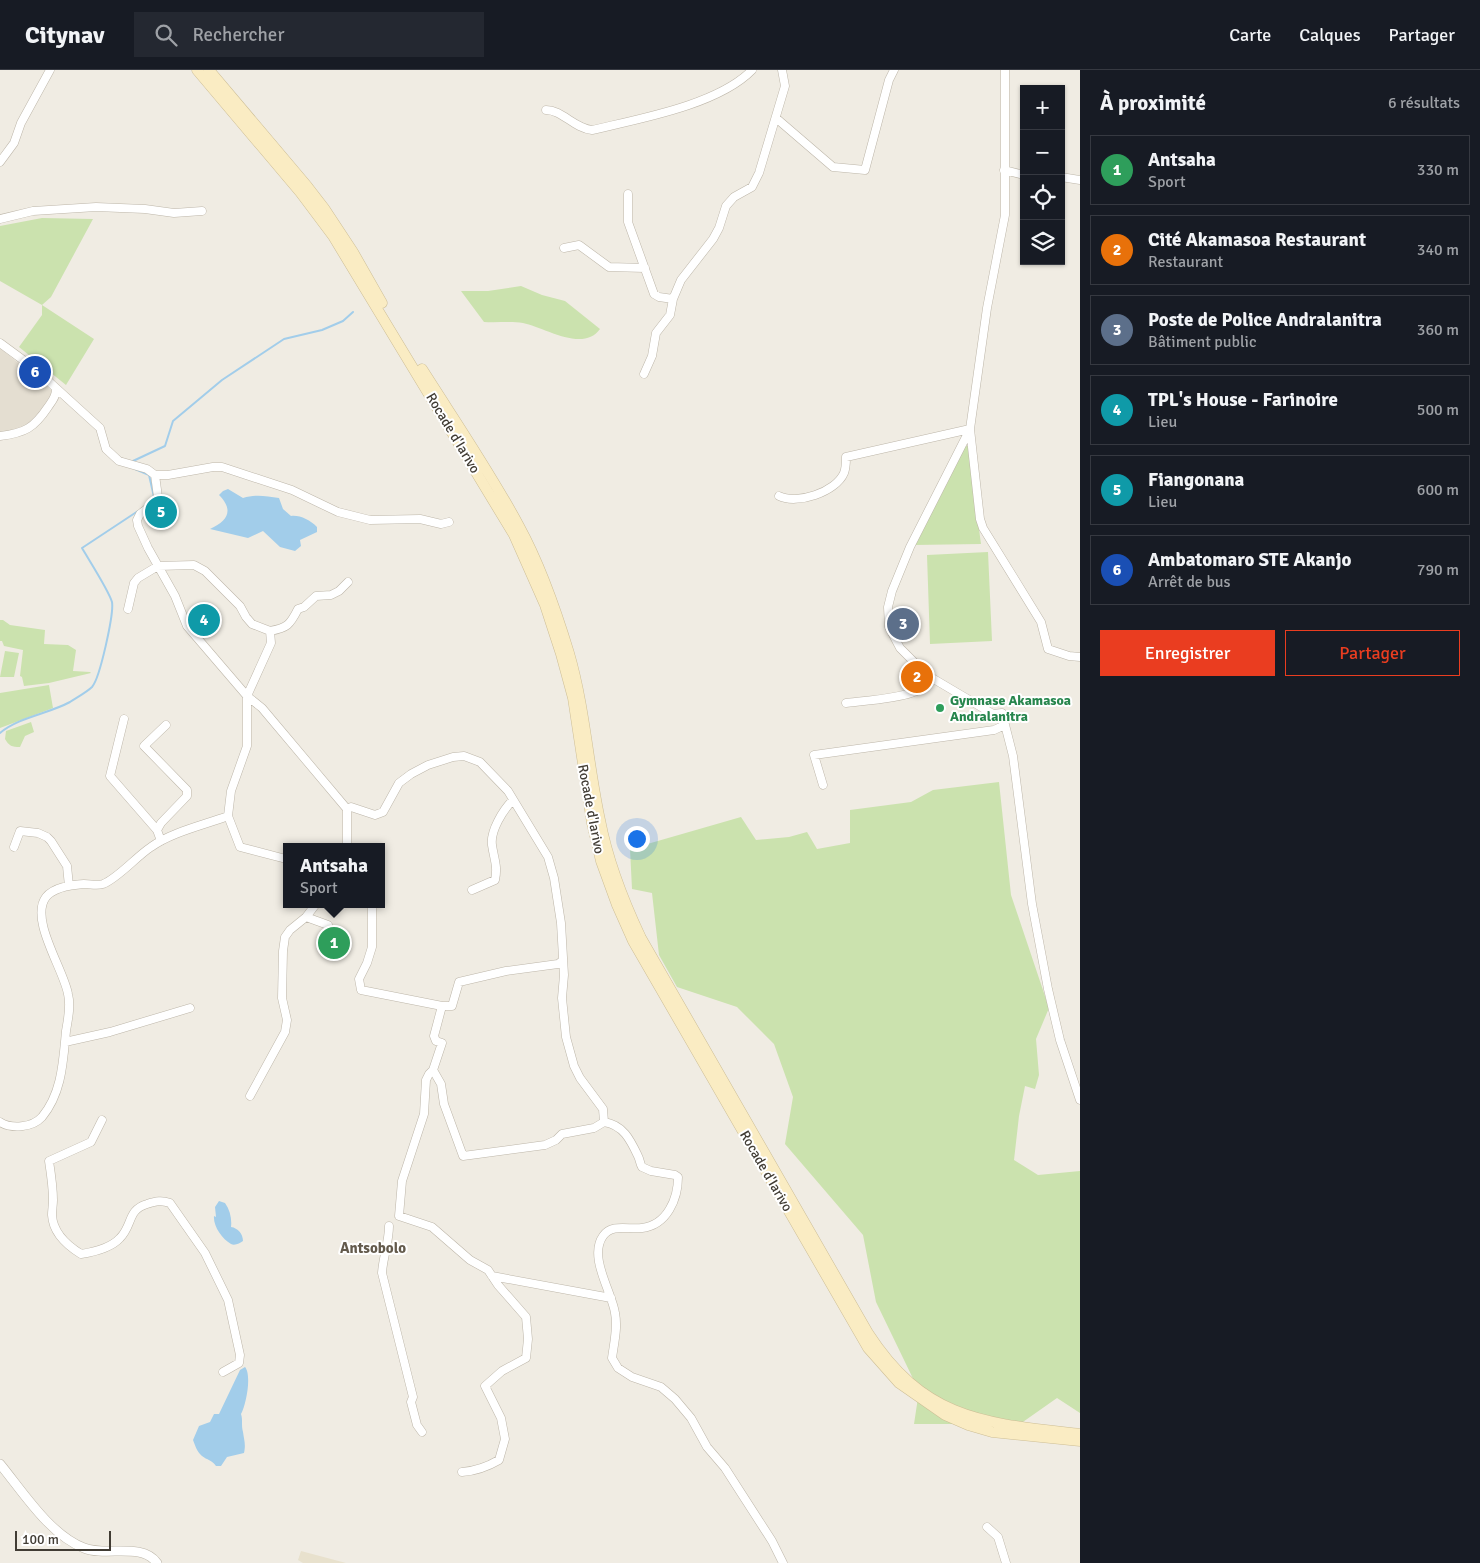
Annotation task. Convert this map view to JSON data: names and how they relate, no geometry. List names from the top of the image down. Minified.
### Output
{"streets":{"main road":["Rocade d'Iarivo"]},"districts":["Antsobolo"],"places":["Gymnase Akamasoa Andralanitra"],"scale_bar":"100 m","page":{"header":"Citynav","search":"Rechercher","nav":["Carte","Calques","Partager"],"heading":["À proximité","6 résultats"],"map_buttons":["+","−"],"list":[{"mark":"1","name":"Antsaha","note":"Sport","value":"330 m"},{"mark":"2","name":"Cité Akamasoa Restaurant","note":"Restaurant","value":"340 m"},{"mark":"3","name":"Poste de Police Andralanitra","note":"Bâtiment public","value":"360 m"},{"mark":"4","name":"TPL's House - Farinoire","note":"Lieu","value":"500 m"},{"mark":"5","name":"Fiangonana","note":"Lieu","value":"600 m"},{"mark":"6","name":"Ambatomaro STE Akanjo","note":"Arrêt de bus","value":"790 m"}],"pins":["6","5","4","3","2","1"],"buttons":["Enregistrer","Partager"],"popup":["Antsaha","Sport"],"scale":"100 m"}}
